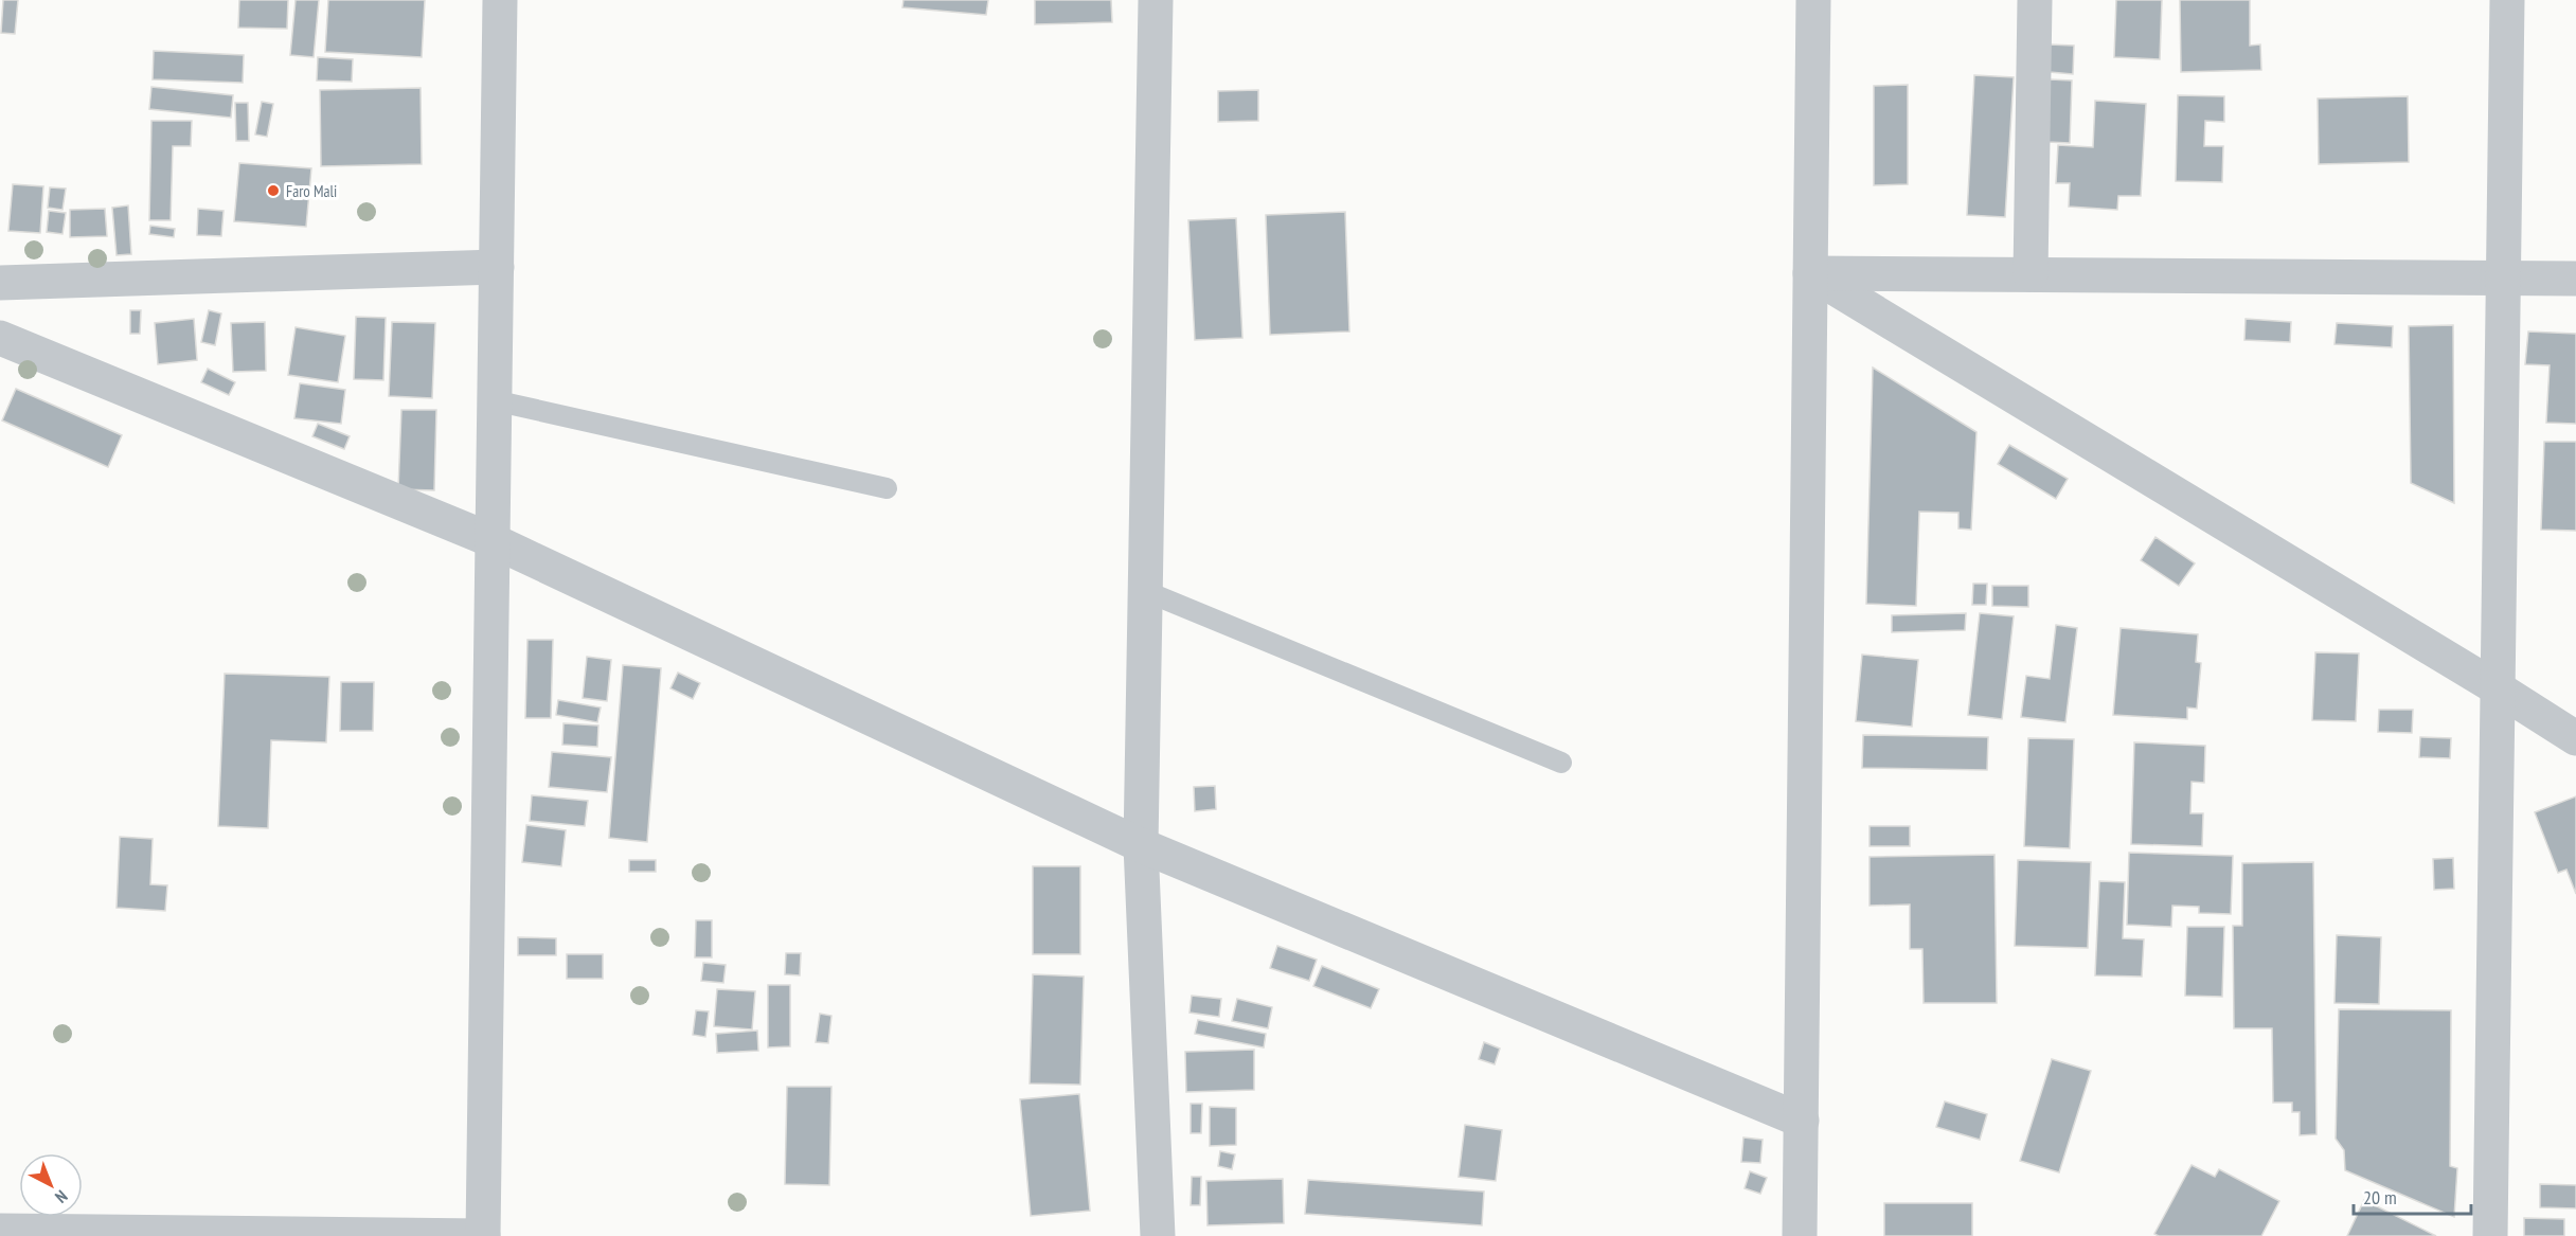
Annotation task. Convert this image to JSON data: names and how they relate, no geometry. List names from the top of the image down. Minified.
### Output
{"places":["Faro Mali"],"scale_bar":"20 m","north":"bottom right"}
